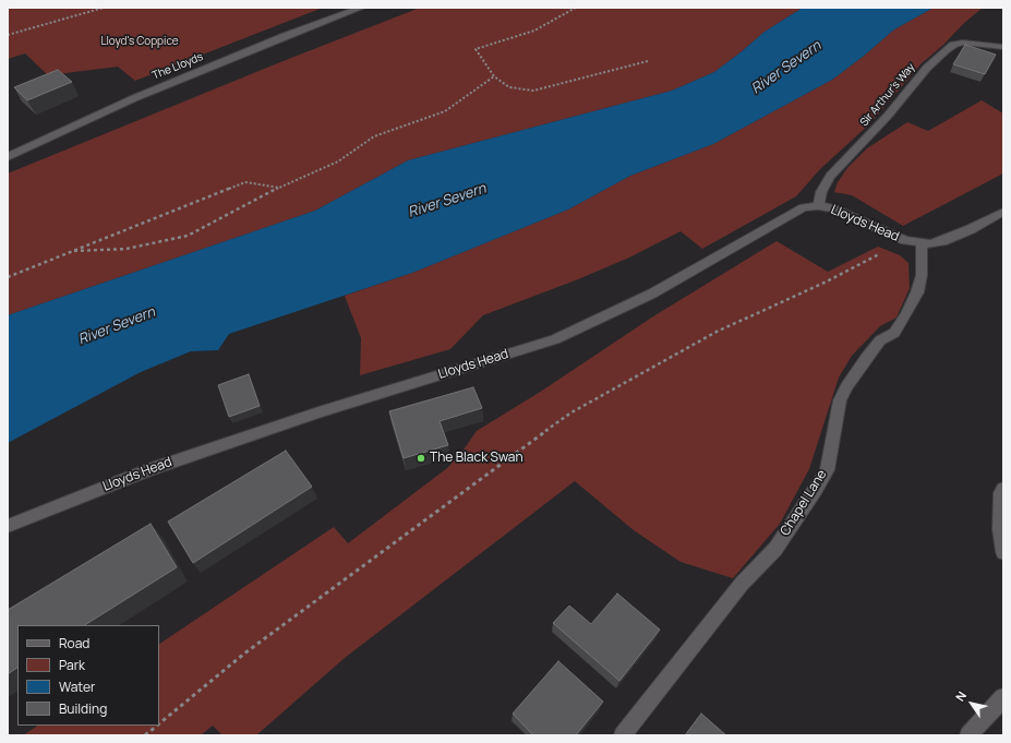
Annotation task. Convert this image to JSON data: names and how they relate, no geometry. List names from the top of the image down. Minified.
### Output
{"streets":{"street":["The Lloyds","Sir Arthur's Way","Lloyds Head","Chapel Lane"]},"crossings":[["Sir Arthur's Way","Lloyds Head"],["Lloyds Head","Chapel Lane"]],"water":["River Severn"],"parks":["Lloyd's Coppice"],"places":["The Black Swan"],"legend":["Road","Park","Water","Building"],"north":"top left"}
